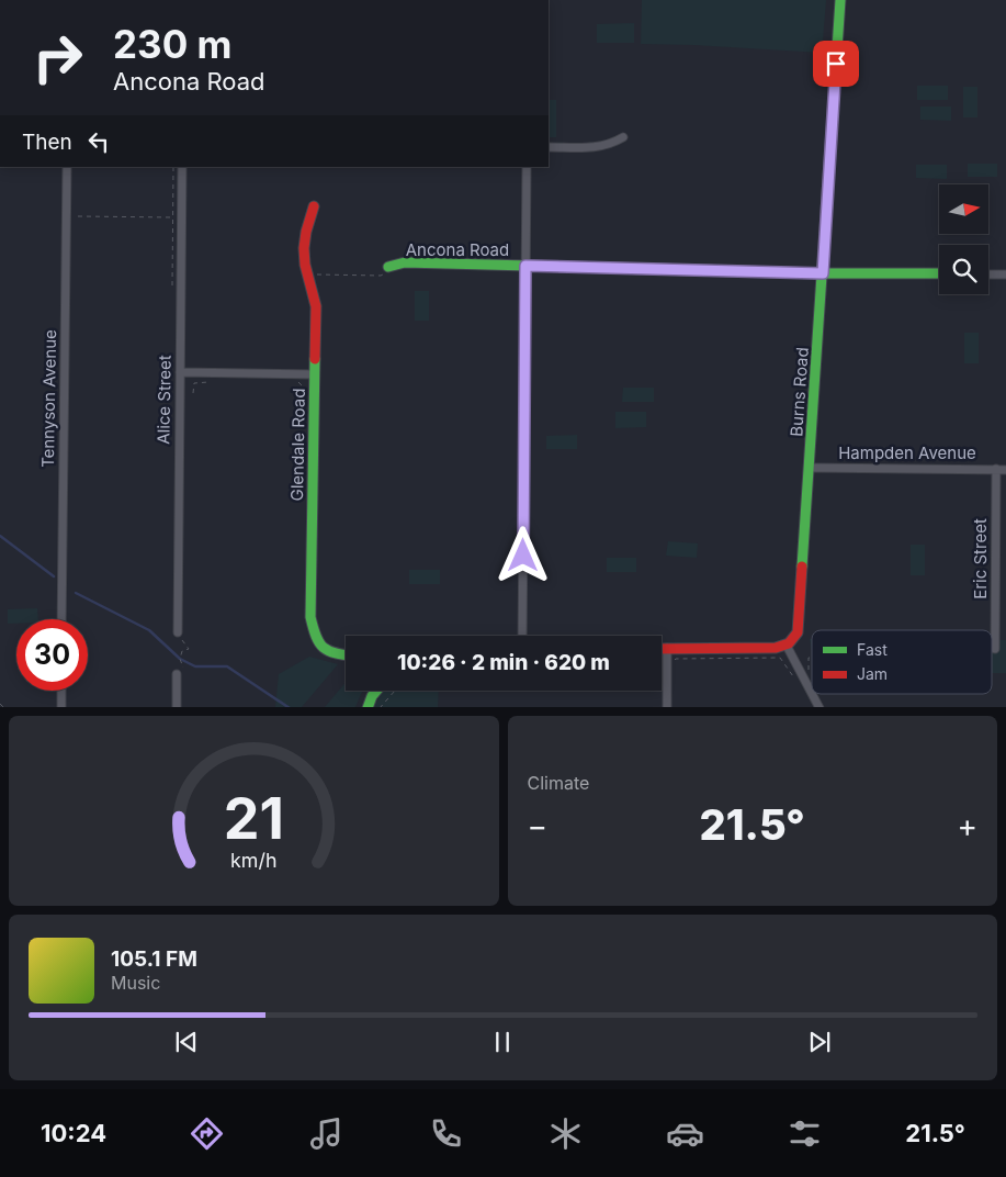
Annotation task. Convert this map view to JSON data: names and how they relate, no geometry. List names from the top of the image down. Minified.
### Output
{"streets":{"street":["Ancona Road","Burns Road","Tennyson Avenue","Alice Street","Glendale Road","Hampden Avenue","Eric Street"]},"crossings":[["Ancona Road","Burns Road"],["Burns Road","Hampden Avenue"],["Hampden Avenue","Eric Street"]],"legend":["Fast","Jam"],"north":"right","page":{"turn":["230 m","Ancona Road"],"then":"Then","limit":"30","trip":"10:26 · 2 min · 620 m","tile":"Climate","heat":["−","21.5°","+"],"song":["105.1 FM","Music"],"tabs":["10:24","21.5°"],"gauge":["21","km/h"]}}
